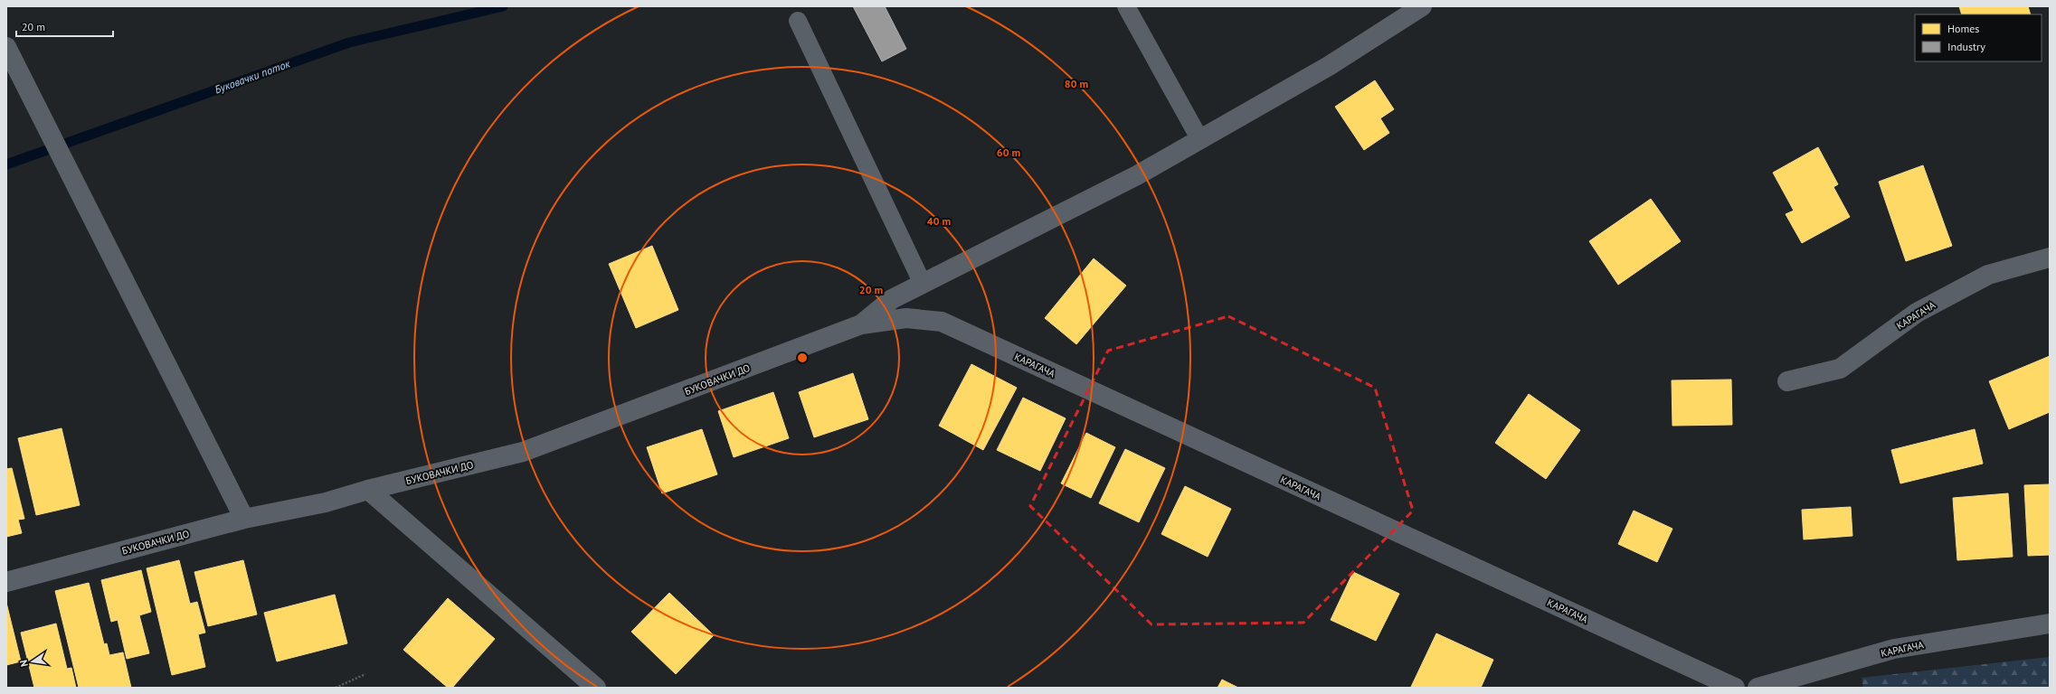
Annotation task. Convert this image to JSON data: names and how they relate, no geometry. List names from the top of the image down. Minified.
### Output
{"streets":{"street":["КАРАГАЧА","БУКОВАЧКИ ДО"]},"crossings":[["КАРАГАЧА","БУКОВАЧКИ ДО"]],"water":["Буковачки поток"],"legend":["Homes","Industry"],"scale_bar":"20 m","north":"left","rings":["80 m","60 m","40 m","20 m"]}
